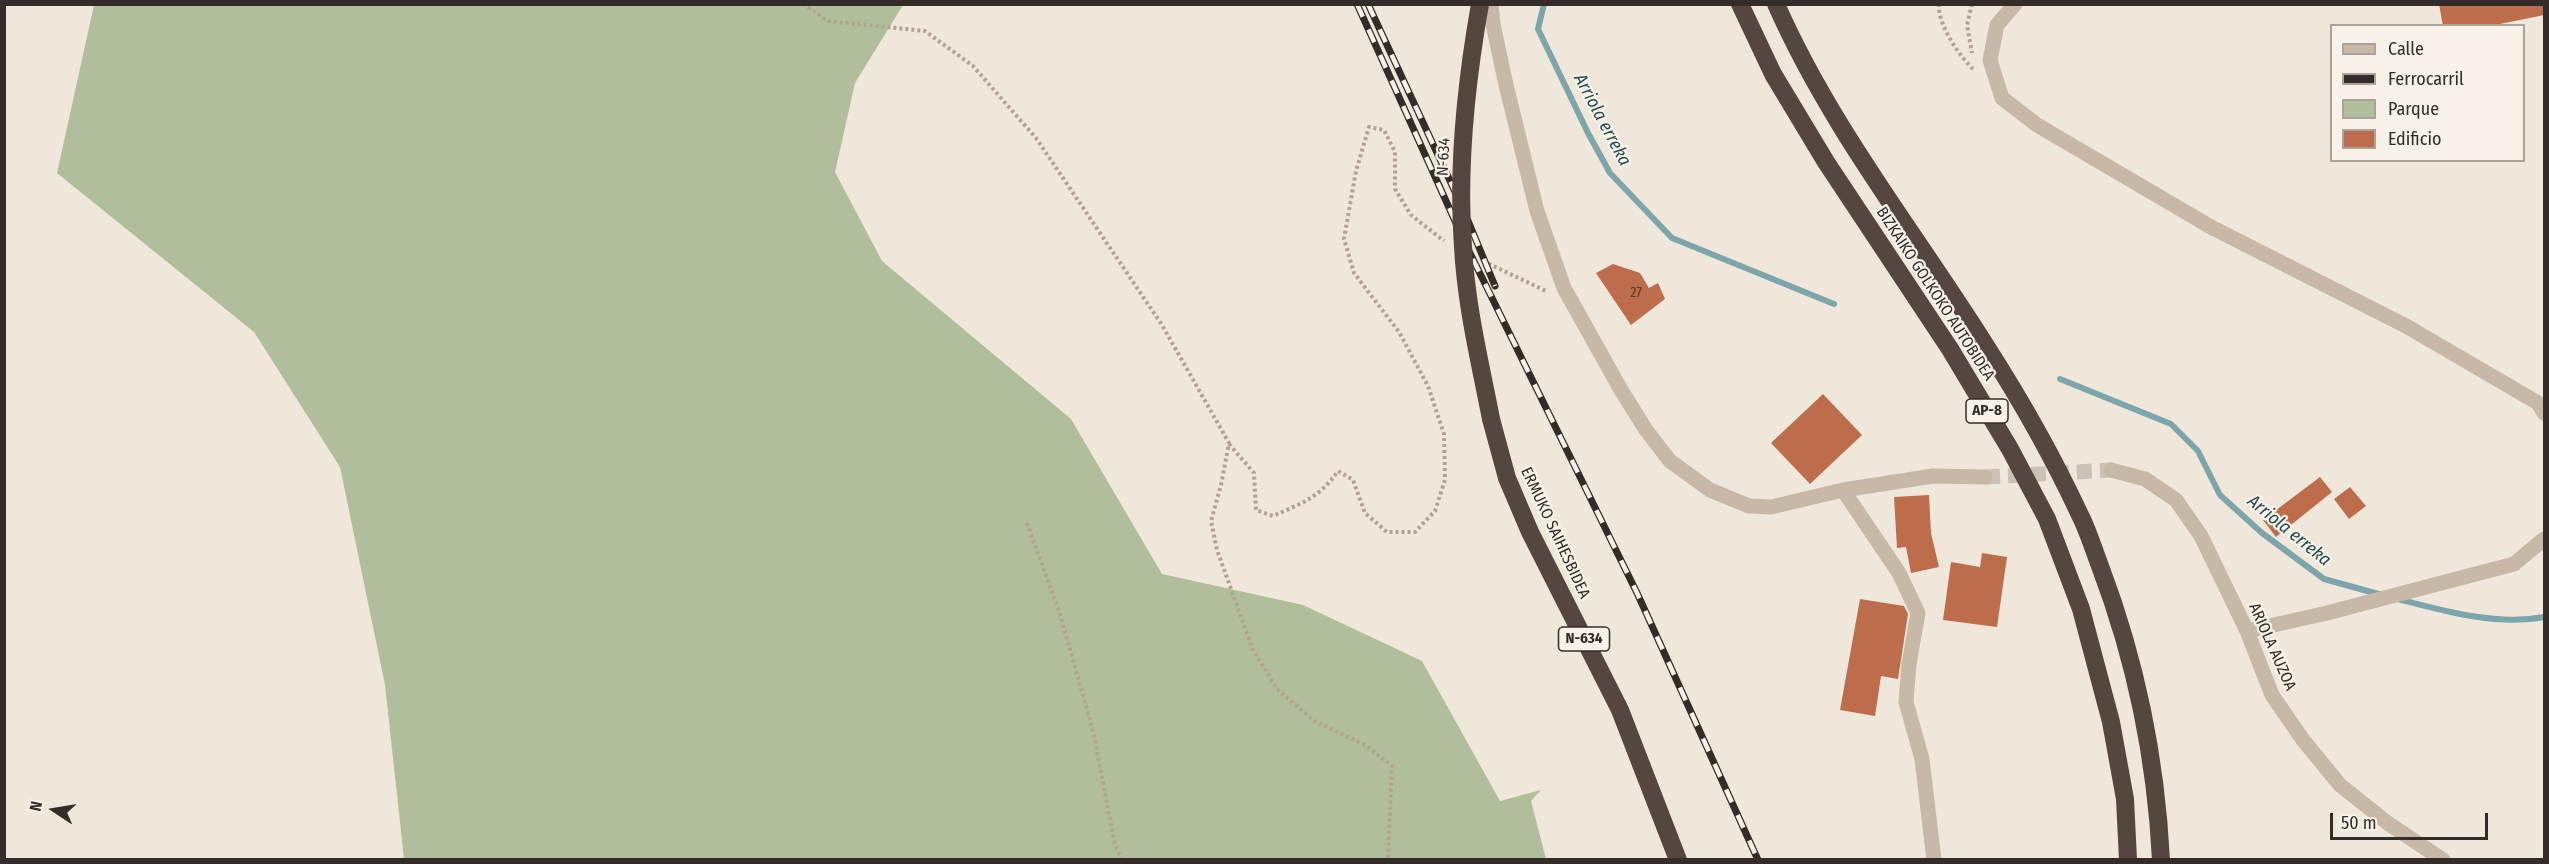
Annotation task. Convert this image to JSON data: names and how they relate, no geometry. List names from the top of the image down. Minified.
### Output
{"streets":{"highway":["N-634","BIZKAIKO GOLKOKO AUTOBIDEA","AP-8","ERMUKO SAIHESBIDEA"],"street":["ARIOLA AUZOA"]},"crossings":[["N-634","ERMUKO SAIHESBIDEA"]],"water":["Arriola erreka"],"house_numbers":["27"],"legend":["Calle","Ferrocarril","Parque","Edificio"],"scale_bar":"50 m","north":"left"}
